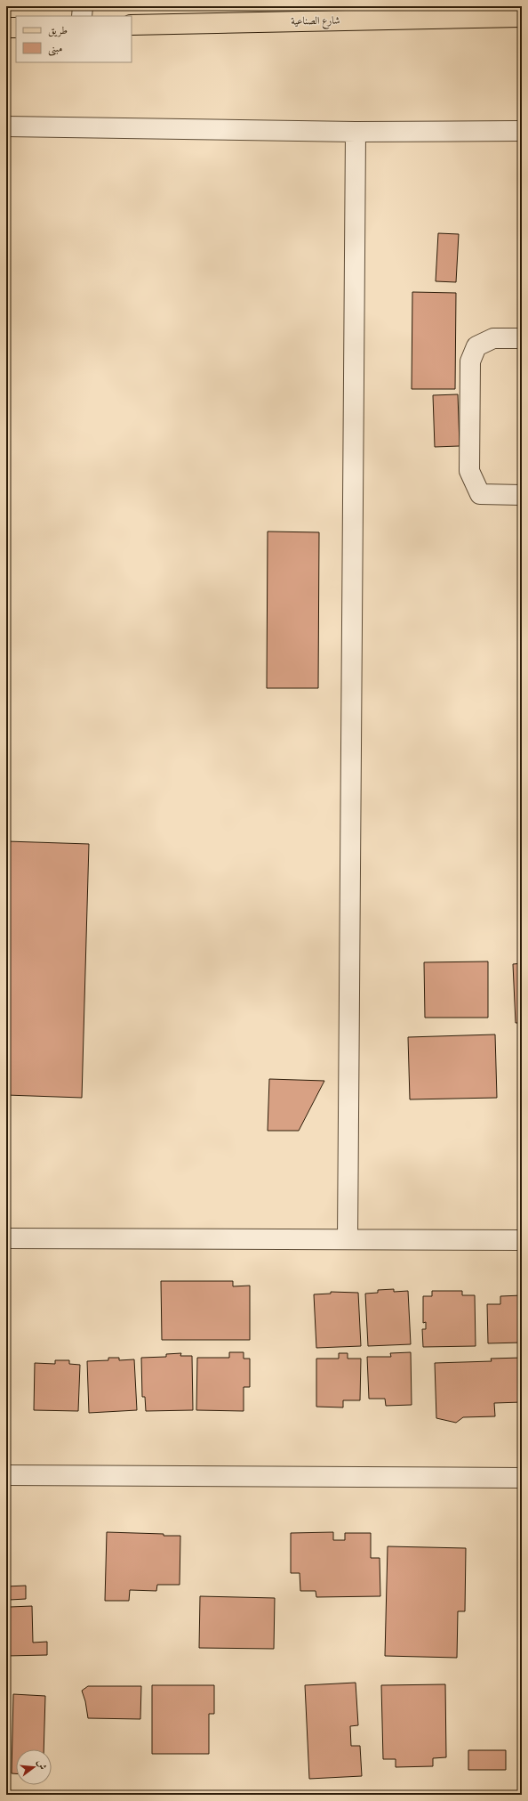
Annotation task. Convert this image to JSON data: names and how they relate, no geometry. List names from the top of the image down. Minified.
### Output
{"streets":{"main road":["شارع الصناعية"]},"legend":["طريق","مبنى"],"north":"right"}
